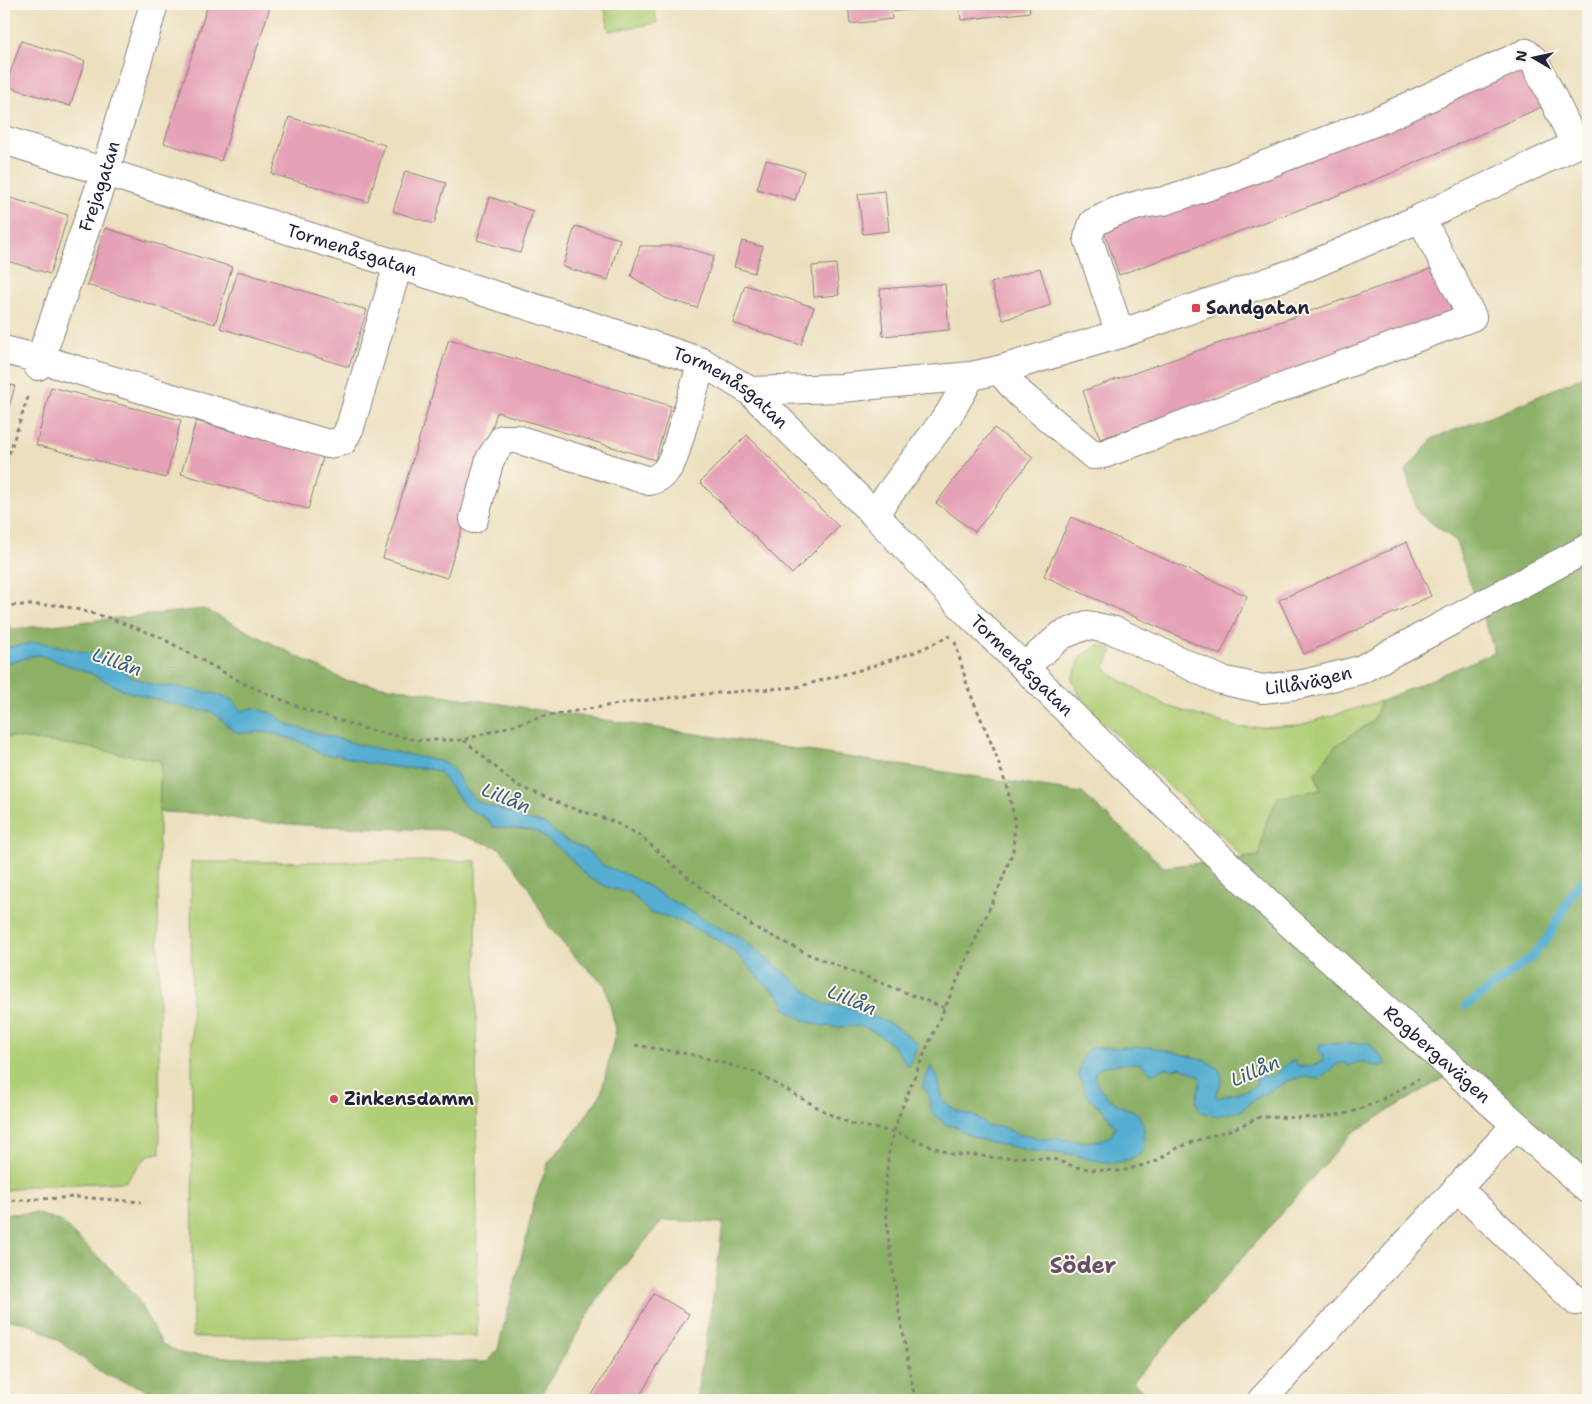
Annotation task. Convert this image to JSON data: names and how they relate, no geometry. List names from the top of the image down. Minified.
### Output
{"streets":{"street":["Frejagatan","Tormenåsgatan","Lillåvägen","Rogbergavägen"]},"crossings":[["Frejagatan","Tormenåsgatan"],["Tormenåsgatan","Lillåvägen"],["Tormenåsgatan","Rogbergavägen"]],"districts":["Söder"],"water":["Lillån"],"places":{"transit":["Sandgatan"],"other":["Zinkensdamm"]},"north":"left"}
